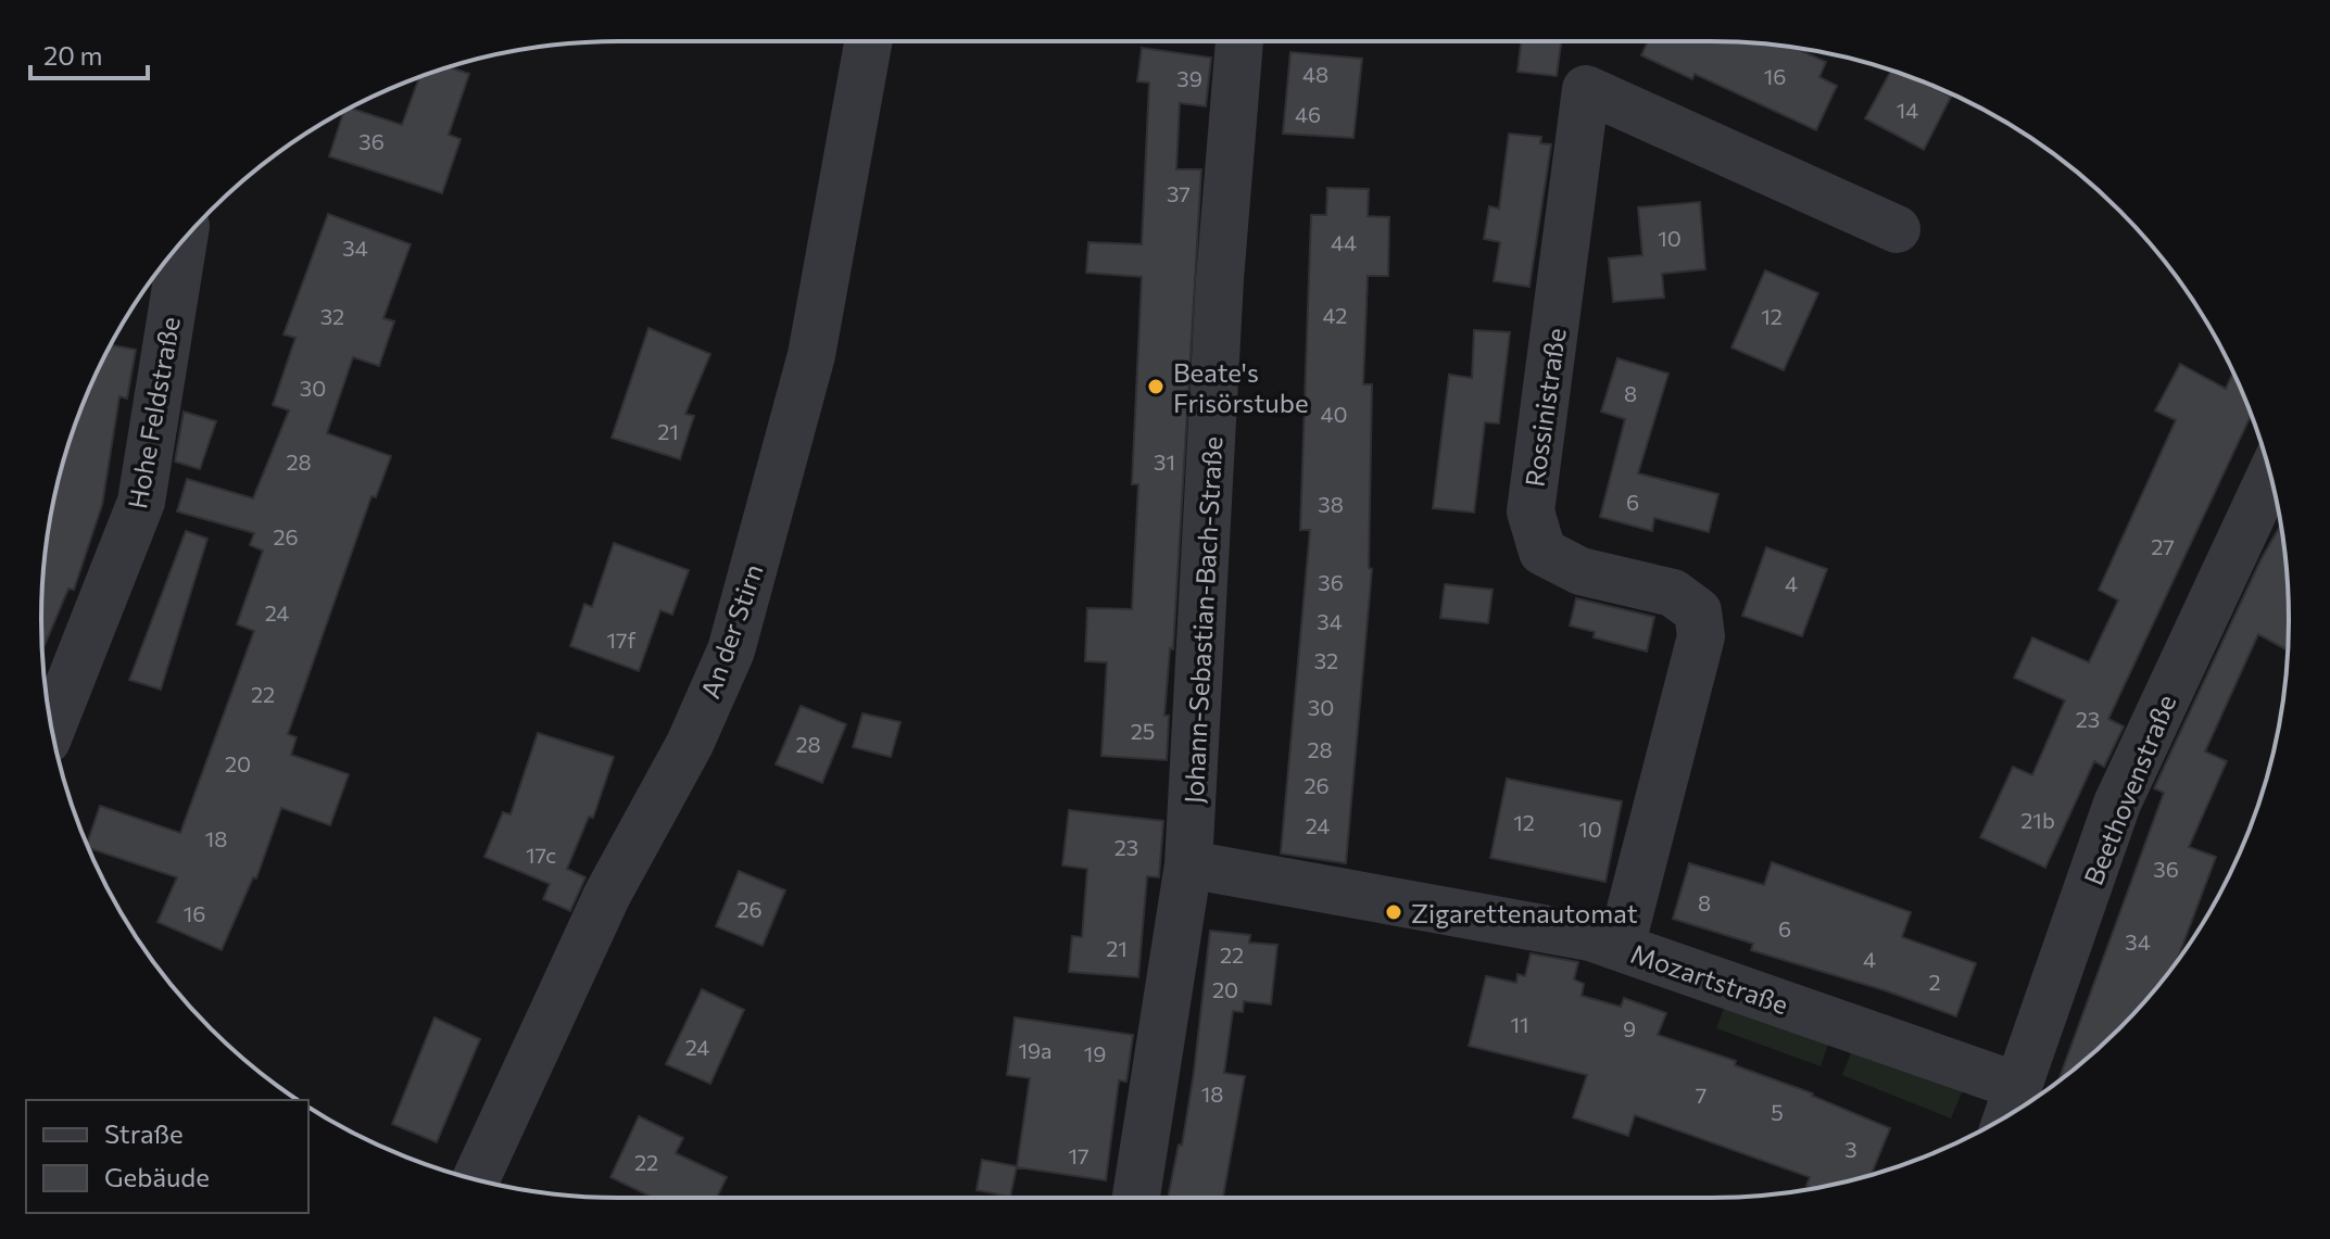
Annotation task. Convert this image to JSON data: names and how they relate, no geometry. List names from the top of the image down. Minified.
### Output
{"streets":{"street":["Rossinistraße","Hohe Feldstraße","Johann-Sebastian-Bach-Straße","An der Stirn","Beethovenstraße","Mozartstraße"]},"crossings":[["Rossinistraße","Mozartstraße"],["Johann-Sebastian-Bach-Straße","Mozartstraße"],["Beethovenstraße","Mozartstraße"]],"places":["Beate's Frisörstube","Zigarettenautomat"],"house_numbers":["48","16","39","14","46","36","37","10","44","34","42","32","12","30","8","40","21","28","31","6","38","26","27","36","4","24","34","17f","32","22","30","23","25","28","28","20","26","21b","12","24","10","18","23","17c","36","8","26","16","6","34","21","22","4","2","20","11","9","24","19a","19","18","7","5","3","17","22"],"legend":["Straße","Gebäude"],"scale_bar":"20 m"}
